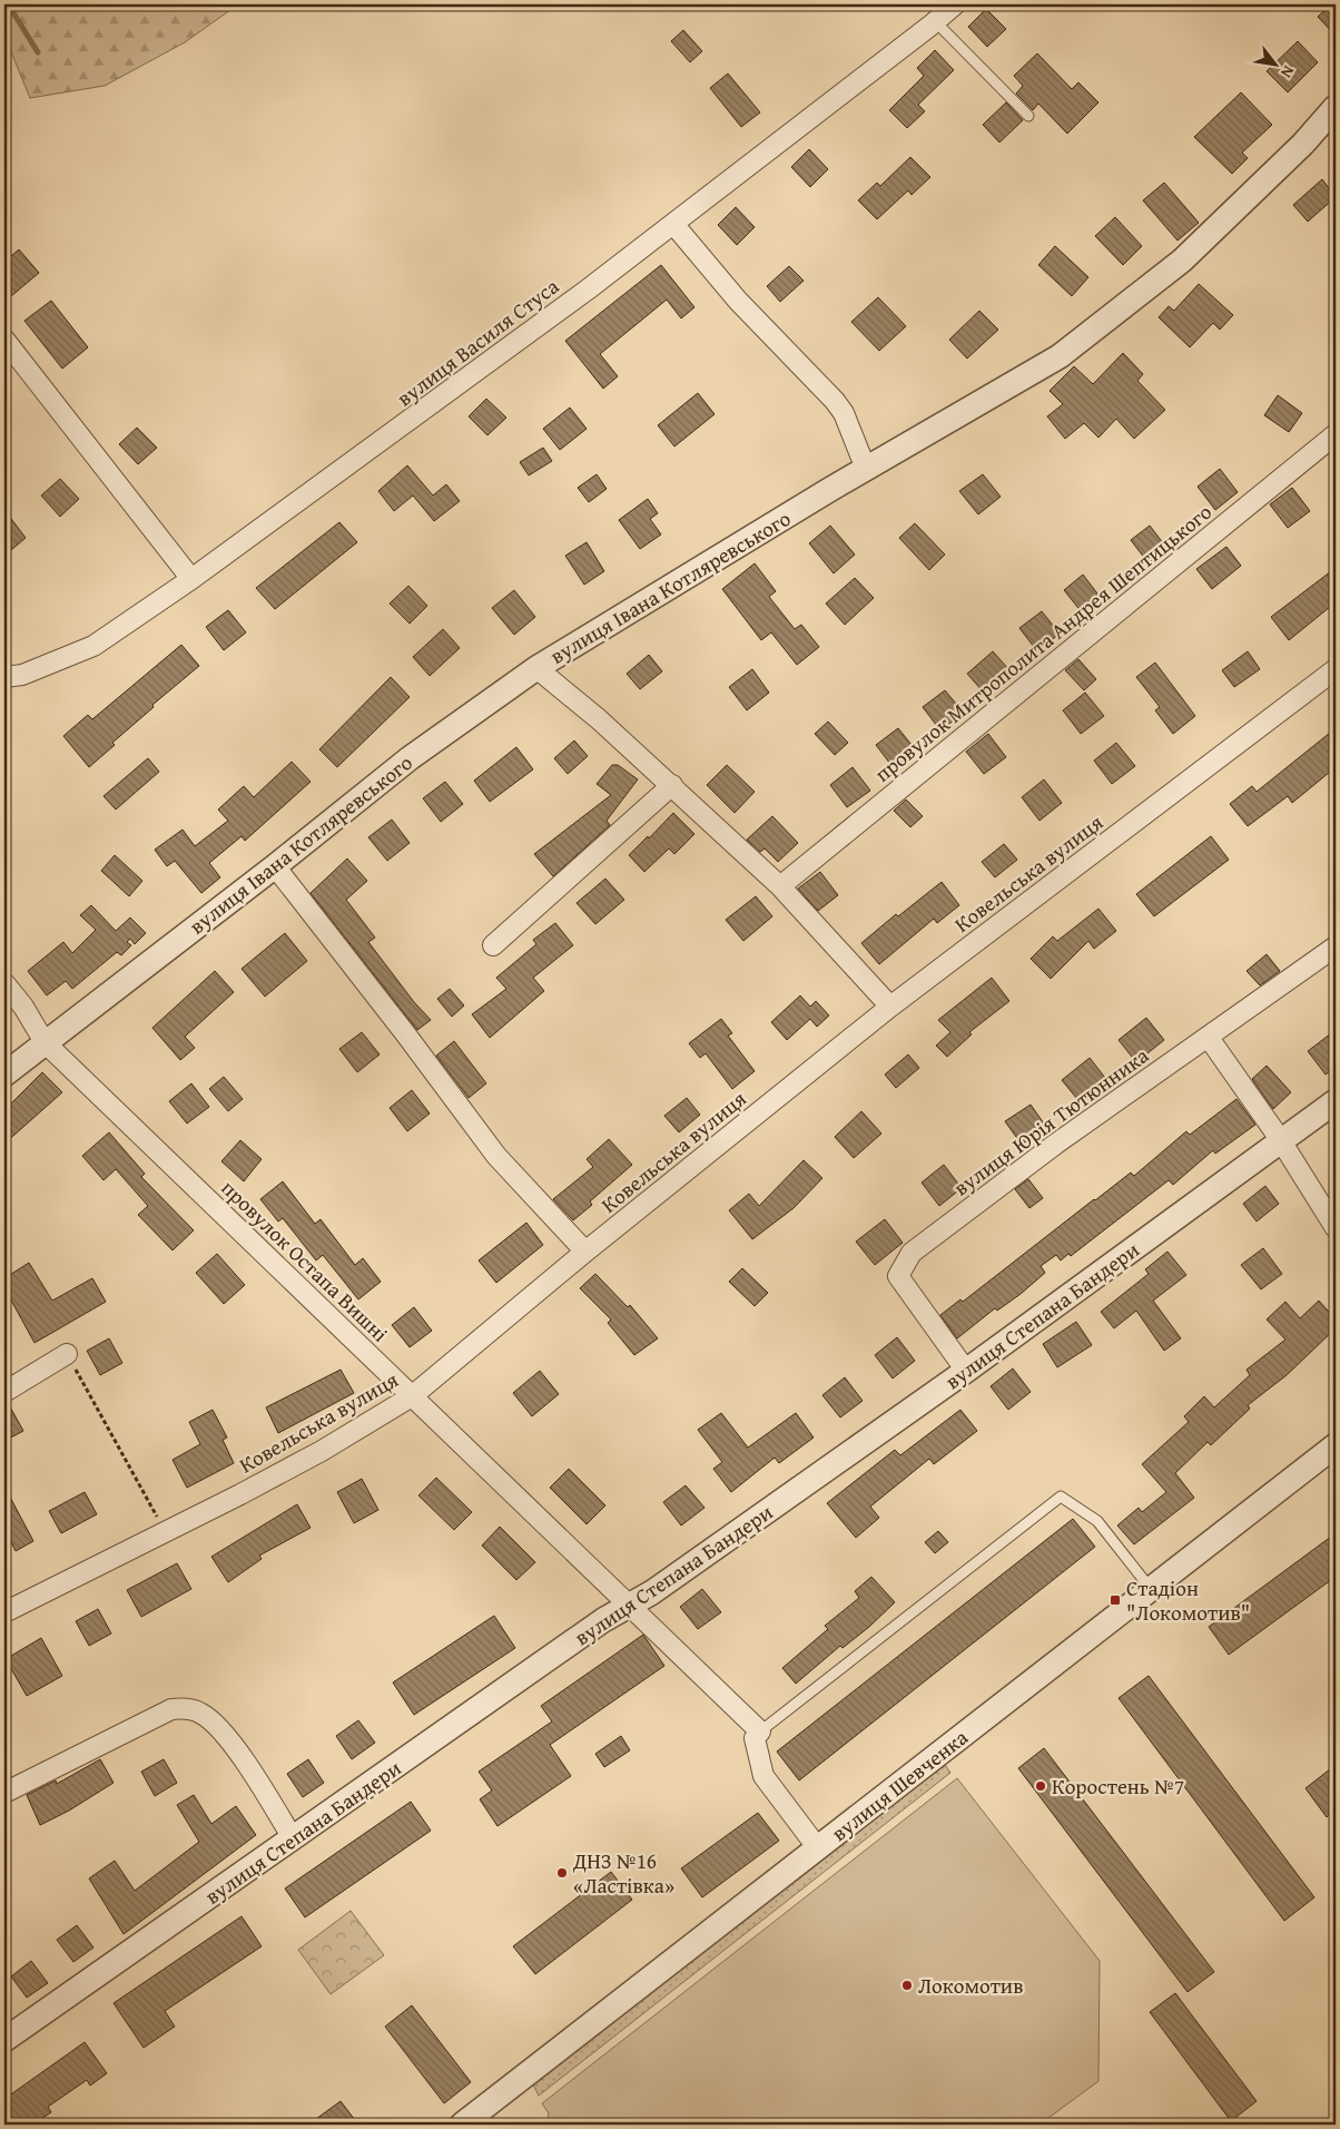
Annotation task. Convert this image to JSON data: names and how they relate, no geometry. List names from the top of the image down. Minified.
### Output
{"streets":{"street":["вулиця Василя Стуса","вулиця Івана Котляревського","провулок Митрополита Андрея Шептицького","Ковельська вулиця","вулиця Юрія Тютюнника","провулок Остапа Вишні","вулиця Степана Бандери","вулиця Шевченка"]},"crossings":[["вулиця Івана Котляревського","провулок Остапа Вишні"],["Ковельська вулиця","провулок Остапа Вишні"],["вулиця Юрія Тютюнника","вулиця Степана Бандери"],["провулок Остапа Вишні","вулиця Степана Бандери"]],"places":{"transit":["Стадіон \"Локомотив\""],"other":["Коростень №7","ДНЗ №16 «Ластівка»","Локомотив"]},"north":"bottom right"}
